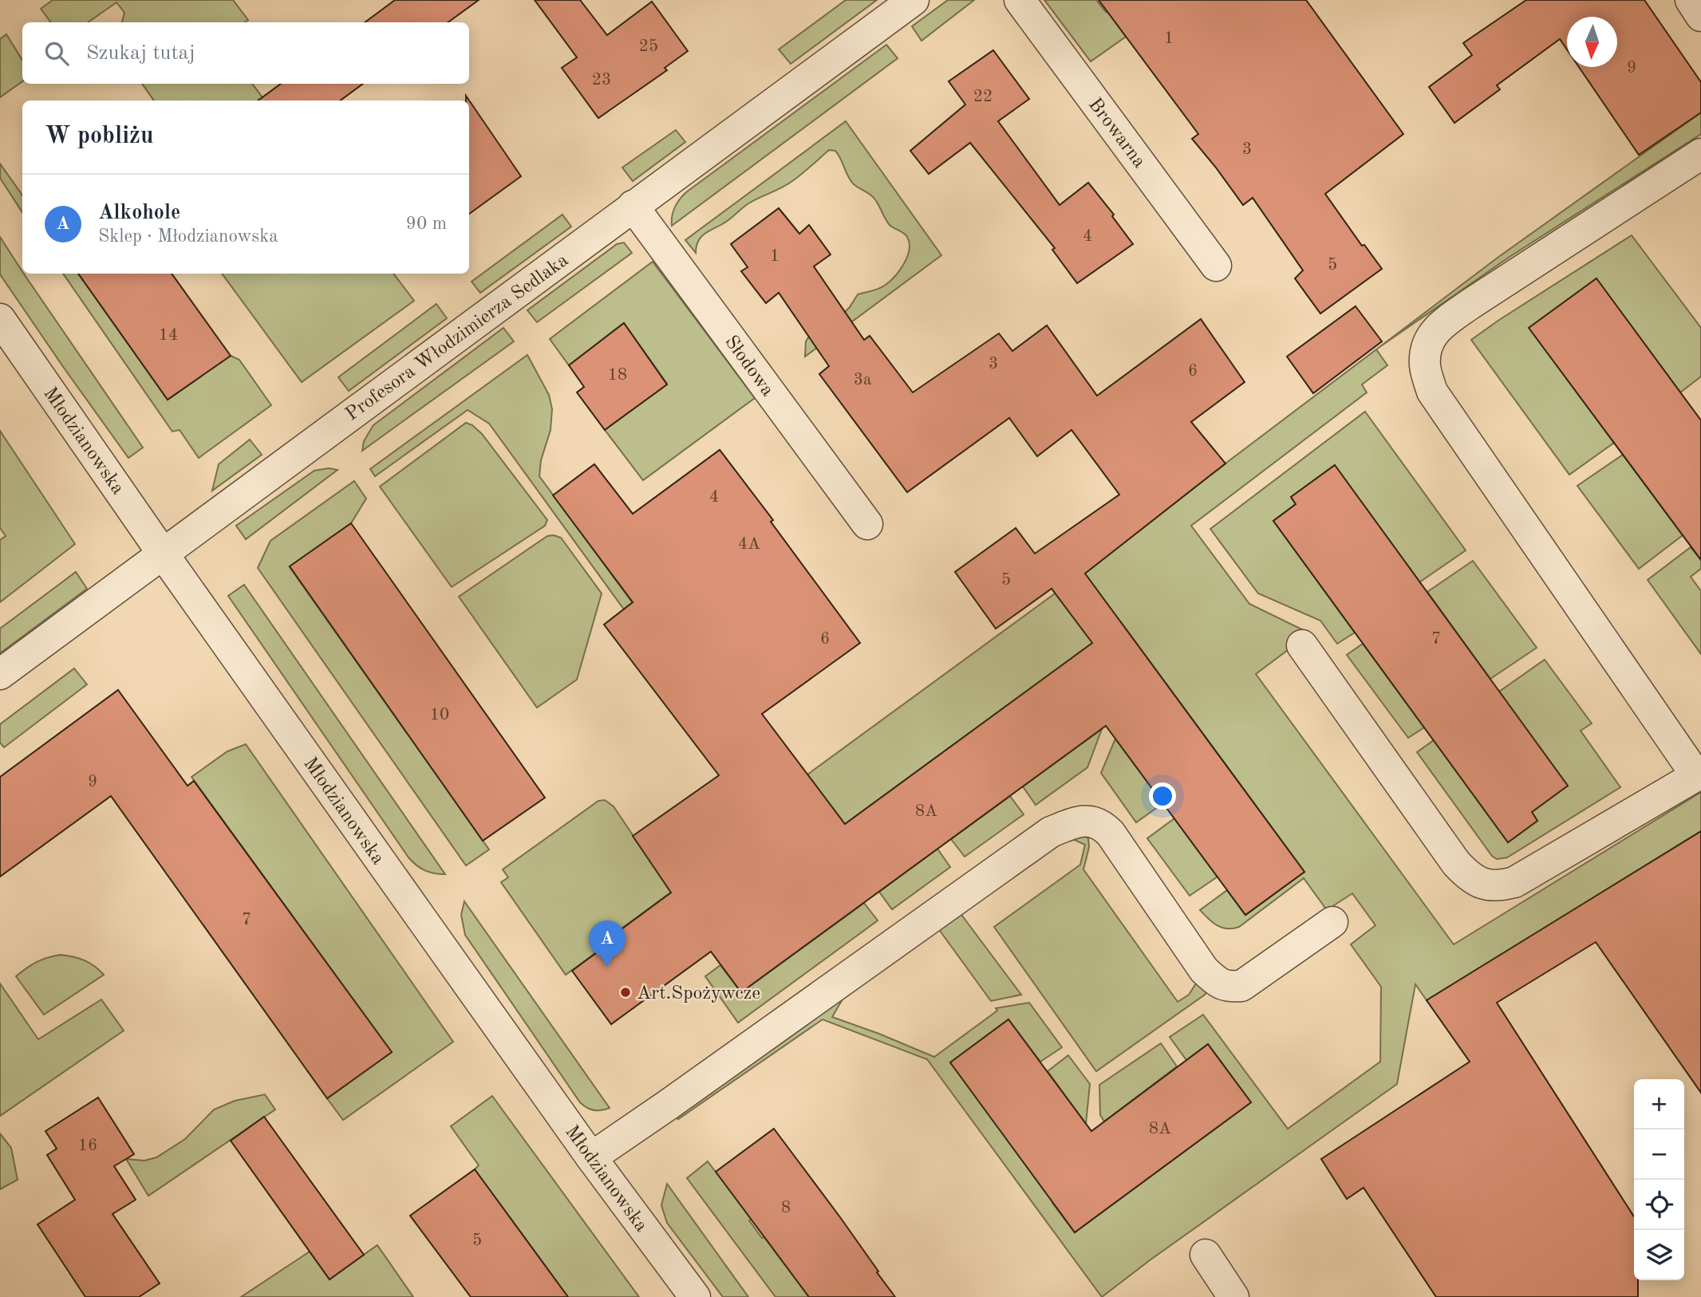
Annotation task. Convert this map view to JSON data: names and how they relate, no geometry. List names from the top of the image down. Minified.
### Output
{"streets":{"street":["Browarna","Profesora Włodzimierza Sedlaka","Słodowa","Młodzianowska"]},"crossings":[["Profesora Włodzimierza Sedlaka","Słodowa"],["Profesora Włodzimierza Sedlaka","Młodzianowska"]],"places":["Art.Spożywcze"],"house_numbers":["1","25","9","23","22","3","4","1","5","14","3","6","18","3a","4","4A","5","6","7","10","9","8A","7","8A","16","8","5"],"north":"bottom","page":{"search":"Szukaj tutaj","heading":"W pobliżu","list":[{"mark":"A","name":"Alkohole","note":"Sklep · Młodzianowska","value":"90 m"}],"pins":"A","map_buttons":["+","−"]}}
